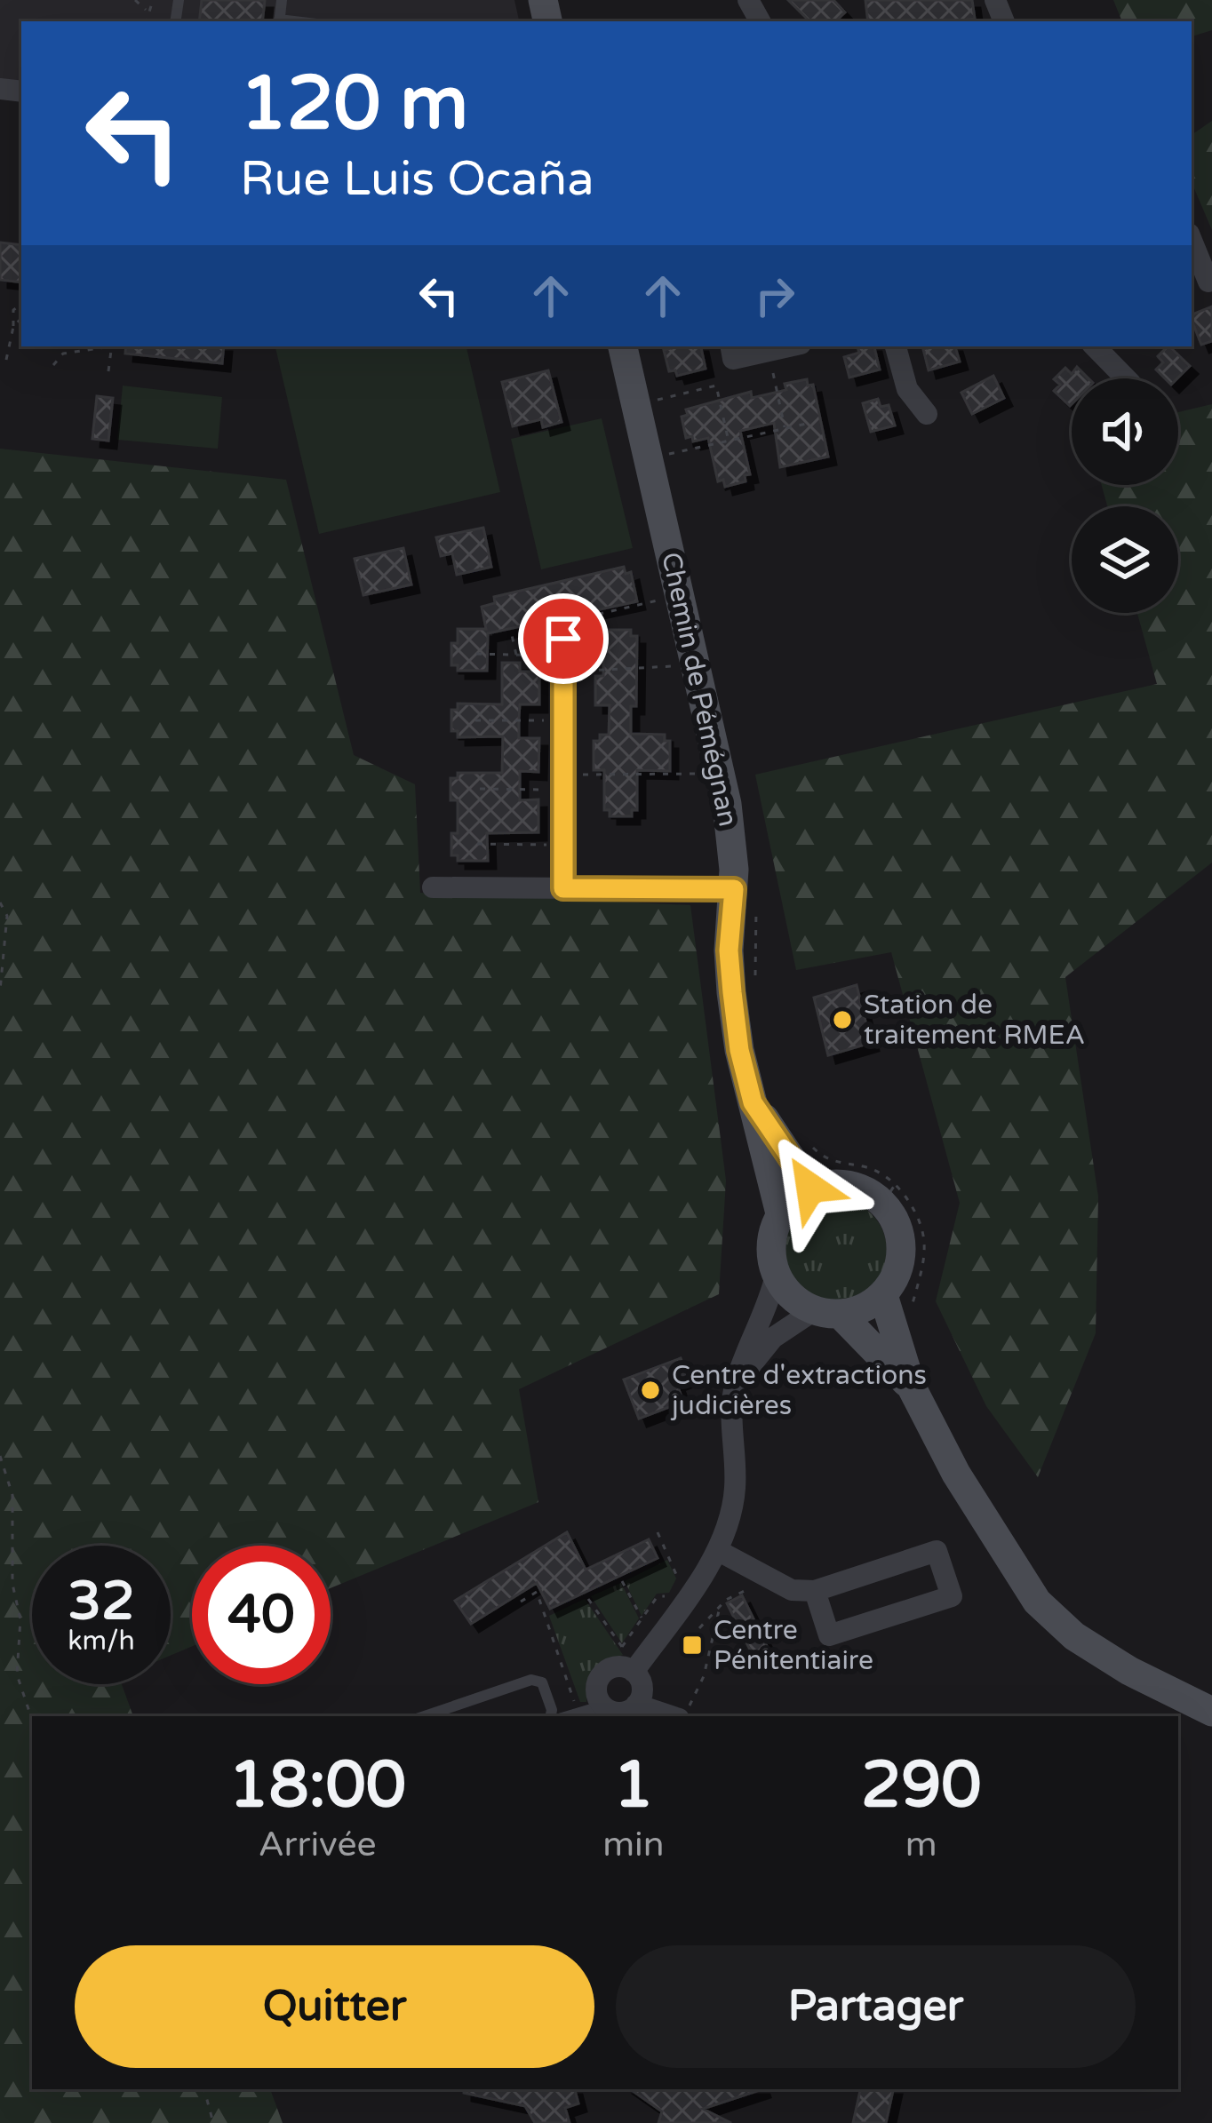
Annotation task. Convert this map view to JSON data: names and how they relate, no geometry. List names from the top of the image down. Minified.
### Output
{"streets":{"street":["Chemin de Pémégnan"]},"places":{"other":["Station de traitement RMEA","Centre d'extractions judicières"],"transit":["Centre Pénitentiaire"]},"page":{"turn":["120 m","Rue Luis Ocaña"],"speed":"32 km/h","limit":"40","eta":["18:00","Arrivée","1","min","290","m"],"buttons":["Quitter","Partager"]}}
